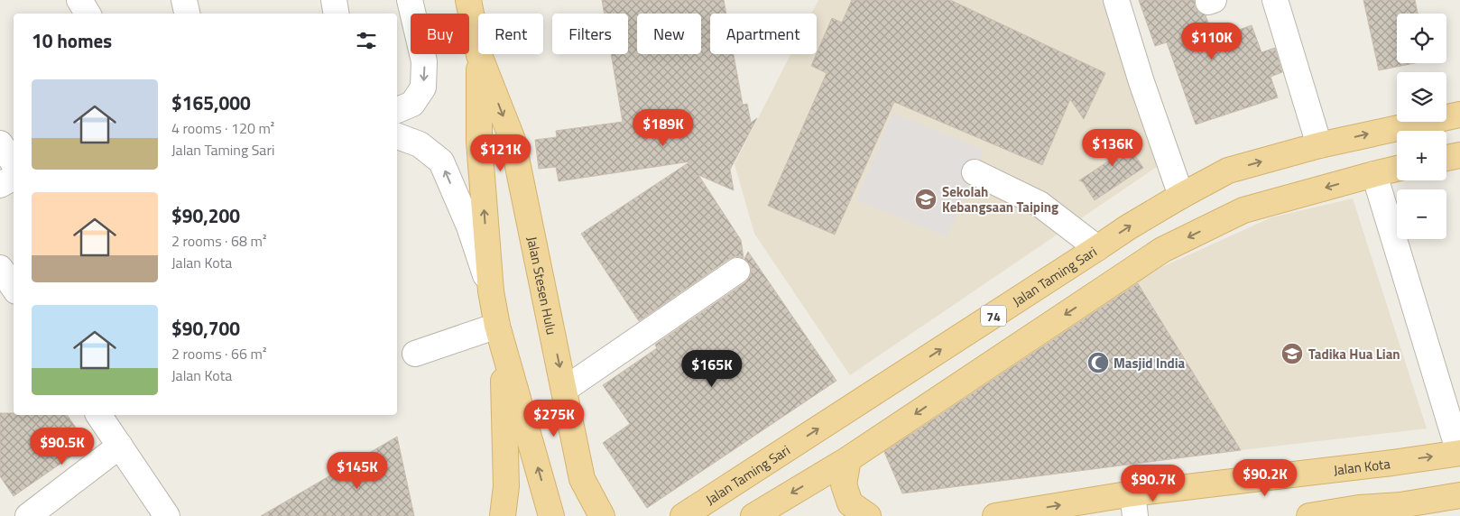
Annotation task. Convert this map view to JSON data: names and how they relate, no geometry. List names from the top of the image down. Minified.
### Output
{"streets":{"main road":["Jalan Taming Sari","Jalan Stesen Hulu","74","Jalan Kota"]},"places":{"school or university":["Sekolah Kebangsaan Taiping","Tadika Hua Lian"],"mosque":["Masjid India"]},"page":{"map_buttons":["+","−"],"chip":["Buy","Rent","Filters","New","Apartment"],"heading":"10 homes","price":["$110K","$189K","$136K","$121K","$165K","$275K","$90.5K","$145K","$90.2K","$90.7K"],"list":[{"name":"$165,000","note":"4 rooms · 120 m² · Jalan Taming Sari"},{"name":"$90,200","note":"2 rooms · 68 m² · Jalan Kota"},{"name":"$90,700","note":"2 rooms · 66 m² · Jalan Kota"}]}}
